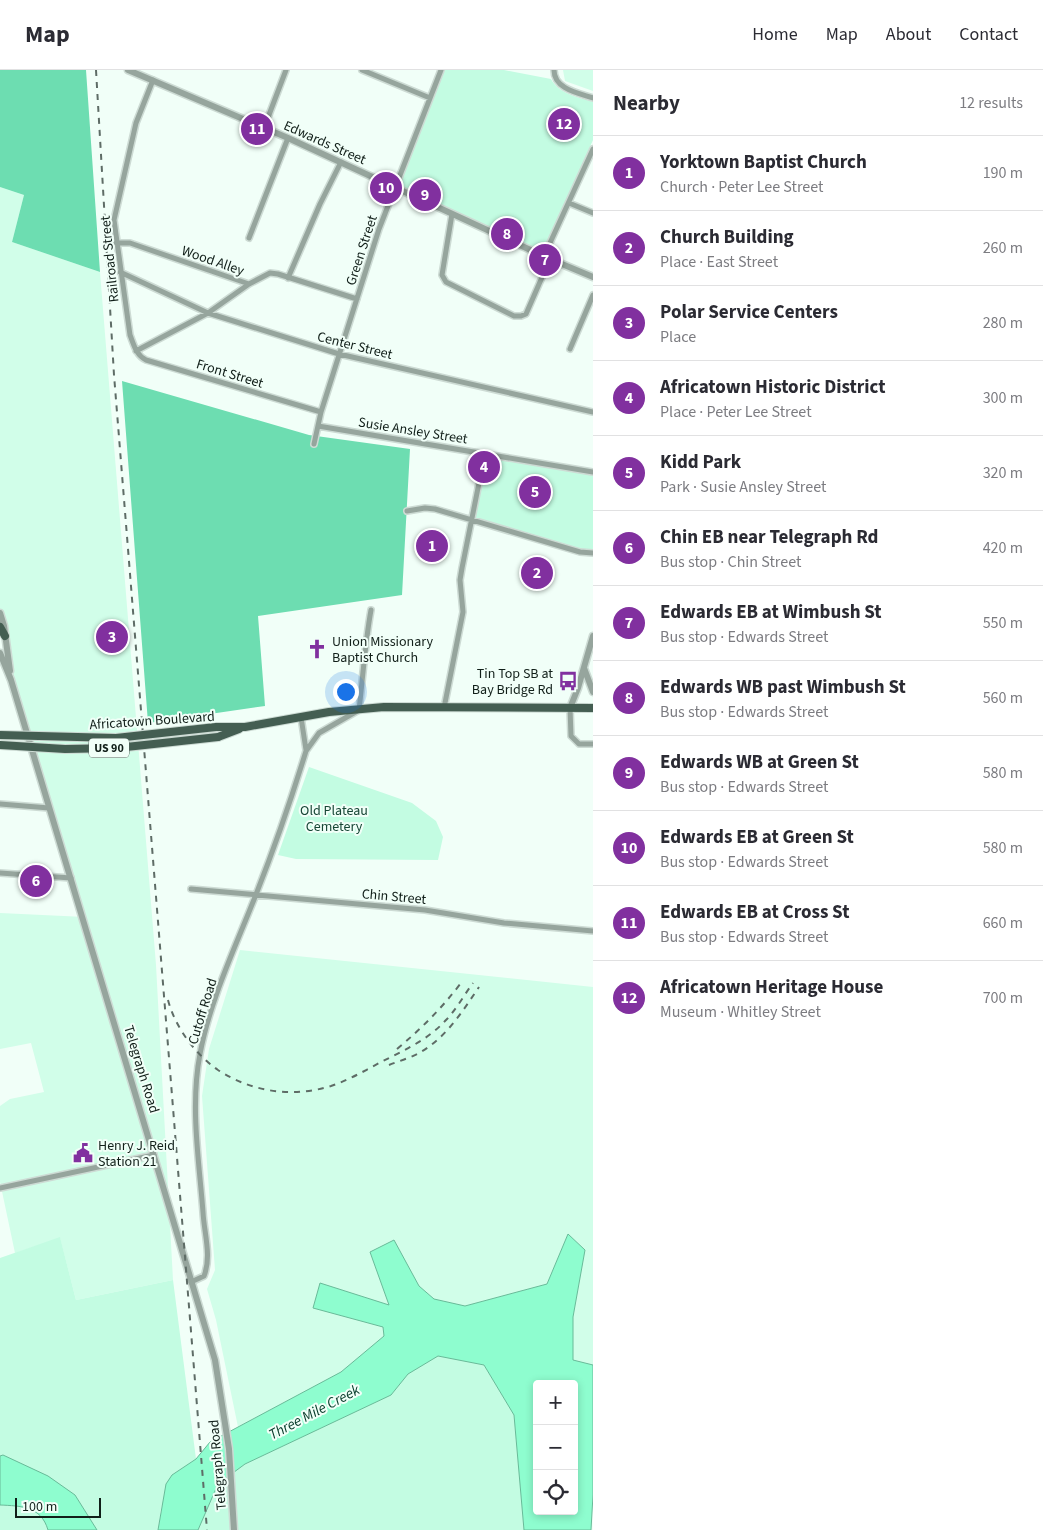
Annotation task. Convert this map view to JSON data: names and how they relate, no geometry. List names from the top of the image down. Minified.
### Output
{"streets":{"main road":["Africatown Boulevard","US 90"],"street":["Edwards Street","Green Street","Railroad Street","Wood Alley","Center Street","Front Street","Susie Ansley Street","Chin Street","Cutoff Road","Telegraph Road"]},"crossings":[["Edwards Street","Green Street"],["Edwards Street","Railroad Street"],["Green Street","Wood Alley"],["Green Street","Center Street"],["Green Street","Front Street"],["Green Street","Susie Ansley Street"],["Railroad Street","Wood Alley"],["Railroad Street","Center Street"],["Railroad Street","Front Street"],["Africatown Boulevard","Cutoff Road"],["Chin Street","Cutoff Road"],["Cutoff Road","Telegraph Road"]],"water":["Three Mile Creek"],"parks":["Old Plateau Cemetery"],"places":{"church":["Union Missionary Baptist Church"],"bus stop":["Tin Top SB at Bay Bridge Rd"],"public building":["Henry J. Reid Station 21"]},"scale_bar":"100 m","page":{"header":"Map","nav":["Home","Map","About","Contact"],"heading":["Nearby","12 results"],"pins":["12","11","10","9","8","7","4","5","1","2","3","6"],"list":[{"mark":"1","name":"Yorktown Baptist Church","note":"Church · Peter Lee Street","value":"190 m"},{"mark":"2","name":"Church Building","note":"Place · East Street","value":"260 m"},{"mark":"3","name":"Polar Service Centers","note":"Place","value":"280 m"},{"mark":"4","name":"Africatown Historic District","note":"Place · Peter Lee Street","value":"300 m"},{"mark":"5","name":"Kidd Park","note":"Park · Susie Ansley Street","value":"320 m"},{"mark":"6","name":"Chin EB near Telegraph Rd","note":"Bus stop · Chin Street","value":"420 m"},{"mark":"7","name":"Edwards EB at Wimbush St","note":"Bus stop · Edwards Street","value":"550 m"},{"mark":"8","name":"Edwards WB past Wimbush St","note":"Bus stop · Edwards Street","value":"560 m"},{"mark":"9","name":"Edwards WB at Green St","note":"Bus stop · Edwards Street","value":"580 m"},{"mark":"10","name":"Edwards EB at Green St","note":"Bus stop · Edwards Street","value":"580 m"},{"mark":"11","name":"Edwards EB at Cross St","note":"Bus stop · Edwards Street","value":"660 m"},{"mark":"12","name":"Africatown Heritage House","note":"Museum · Whitley Street","value":"700 m"}],"map_buttons":["+","−"],"scale":"100 m"}}
